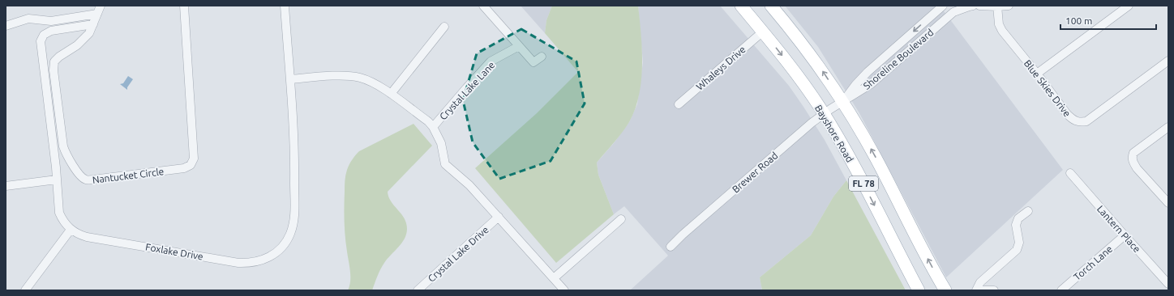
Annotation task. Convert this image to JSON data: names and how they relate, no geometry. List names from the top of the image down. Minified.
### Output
{"streets":{"main road":["Bayshore Road","FL 78"],"street":["Shoreline Boulevard","Whaleys Drive","Blue Skies Drive","Crystal Lake Lane","Brewer Road","Nantucket Circle","Lantern Place","Foxlake Drive","Crystal Lake Drive","Torch Lane"]},"crossings":[["Shoreline Boulevard","Brewer Road"],["Shoreline Boulevard","FL 78"],["Whaleys Drive","Bayshore Road"],["Bayshore Road","Brewer Road"],["Brewer Road","FL 78"],["Nantucket Circle","Foxlake Drive"],["Lantern Place","Torch Lane"]],"scale_bar":"100 m"}
